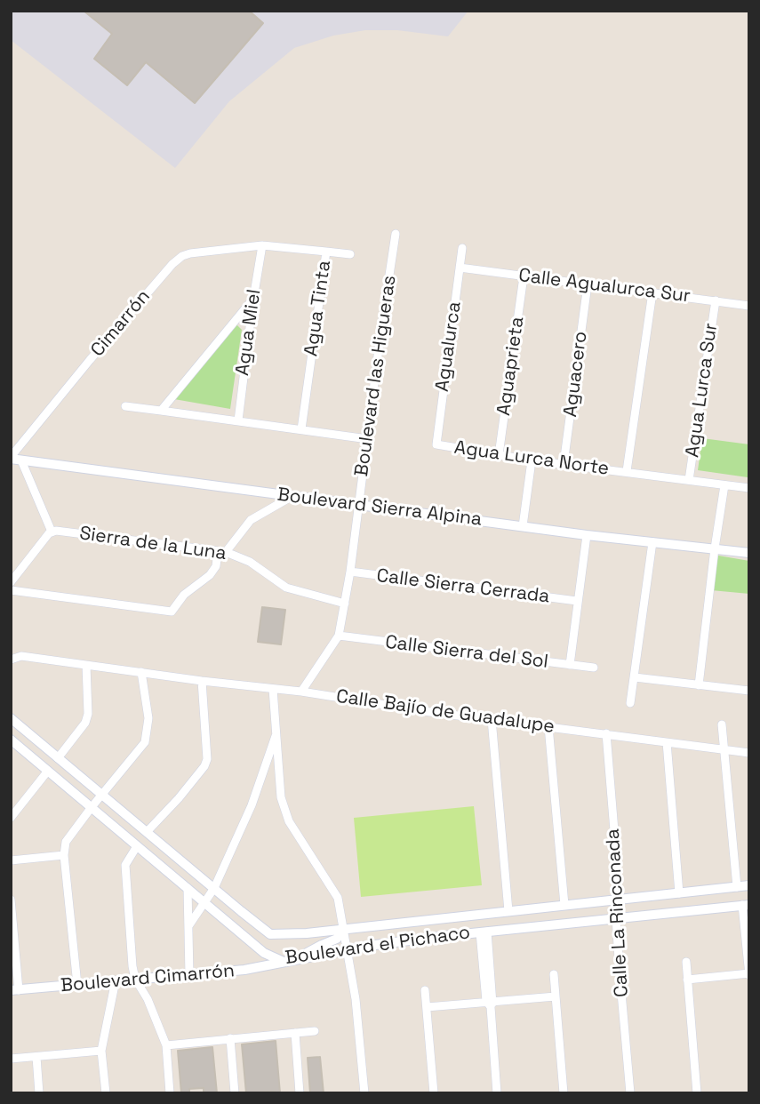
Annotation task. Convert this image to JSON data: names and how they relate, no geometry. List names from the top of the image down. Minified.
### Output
{"streets":{"street":["Calle Agualurca Sur","Agua Tinta","Cimarrón","Agua Miel","Agualurca","Aguaprieta","Aguacero","Boulevard las Higueras","Agua Lurca Sur","Agua Lurca Norte","Boulevard Sierra Alpina","Sierra de la Luna","Calle Sierra Cerrada","Calle Sierra del Sol","Calle Bajío de Guadalupe","Calle La Rinconada","Boulevard el Pichaco","Boulevard Cimarrón"]},"crossings":[["Calle Agualurca Sur","Agualurca"],["Calle Agualurca Sur","Aguaprieta"],["Calle Agualurca Sur","Aguacero"],["Calle Agualurca Sur","Agua Lurca Sur"],["Calle Agualurca Sur","Agua Lurca Norte"],["Agua Tinta","Cimarrón"],["Agua Tinta","Agua Miel"],["Cimarrón","Agua Miel"],["Cimarrón","Boulevard Sierra Alpina"],["Agualurca","Agua Lurca Norte"],["Aguaprieta","Agua Lurca Norte"],["Aguacero","Agua Lurca Norte"],["Boulevard las Higueras","Boulevard Sierra Alpina"],["Boulevard las Higueras","Sierra de la Luna"],["Boulevard las Higueras","Calle Sierra Cerrada"],["Boulevard las Higueras","Calle Sierra del Sol"],["Boulevard las Higueras","Calle Bajío de Guadalupe"],["Agua Lurca Sur","Agua Lurca Norte"],["Calle Bajío de Guadalupe","Calle La Rinconada"],["Calle La Rinconada","Boulevard el Pichaco"],["Boulevard el Pichaco","Boulevard Cimarrón"]]}
